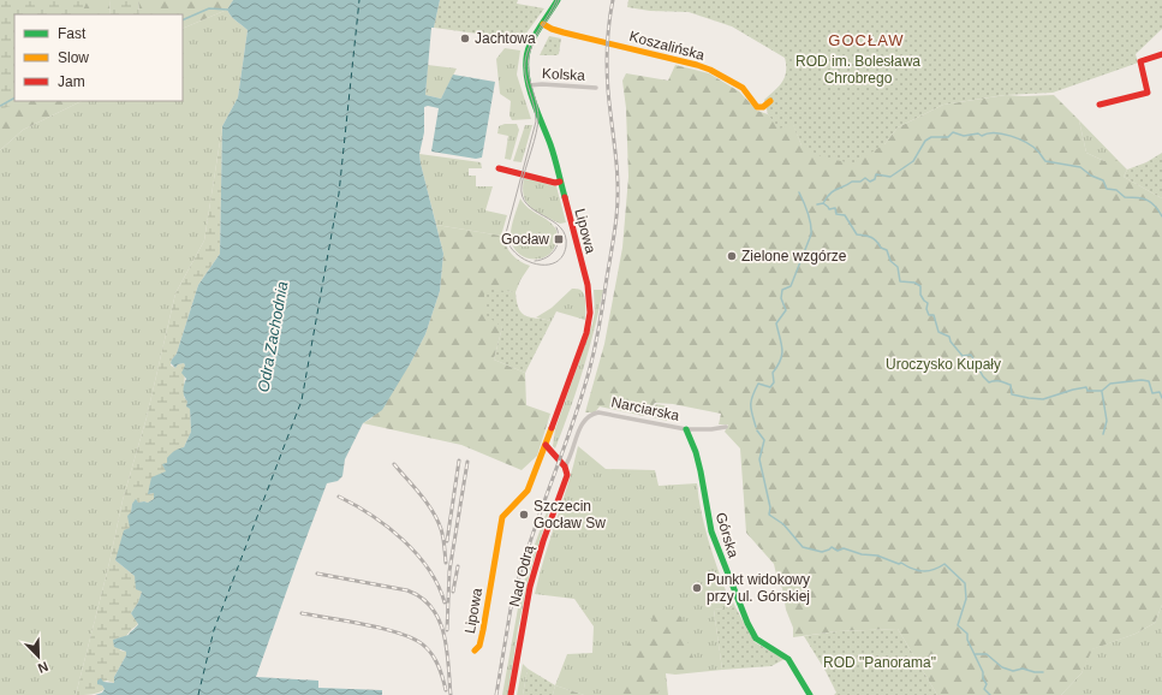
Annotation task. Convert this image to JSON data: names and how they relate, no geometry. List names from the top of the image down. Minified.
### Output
{"streets":{"street":["Koszalińska","Kolska","Lipowa","Narciarska","Górska","Nad Odrą"]},"crossings":[["Koszalińska","Lipowa"],["Kolska","Lipowa"],["Narciarska","Górska"],["Narciarska","Nad Odrą"]],"districts":["GOCŁAW"],"water":["Odra Zachodnia"],"parks":["ROD im. Bolesława Chrobrego","Uroczysko Kupały","ROD \"Panorama\""],"places":{"other":["Jachtowa","Zielone wzgórze","Szczecin Gocław Sw","Punkt widokowy przy ul. Górskiej"],"transit":["Gocław"]},"legend":["Fast","Slow","Jam"],"north":"bottom right"}
